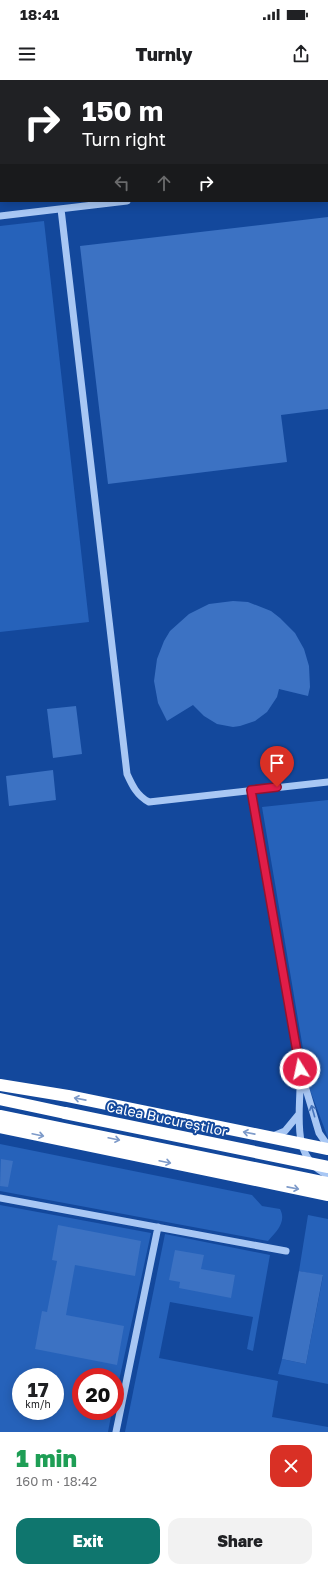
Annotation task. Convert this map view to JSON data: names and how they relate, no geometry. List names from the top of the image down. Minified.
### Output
{"streets":{"highway":["Calea Bucureștilor"]},"page":{"status":"18:41","header":"Turnly","turn":["150 m","Turn right"],"speed":"17 km/h","limit":"20","heading":["1 min","160 m · 18:42"],"buttons":["Exit","Share"]}}
